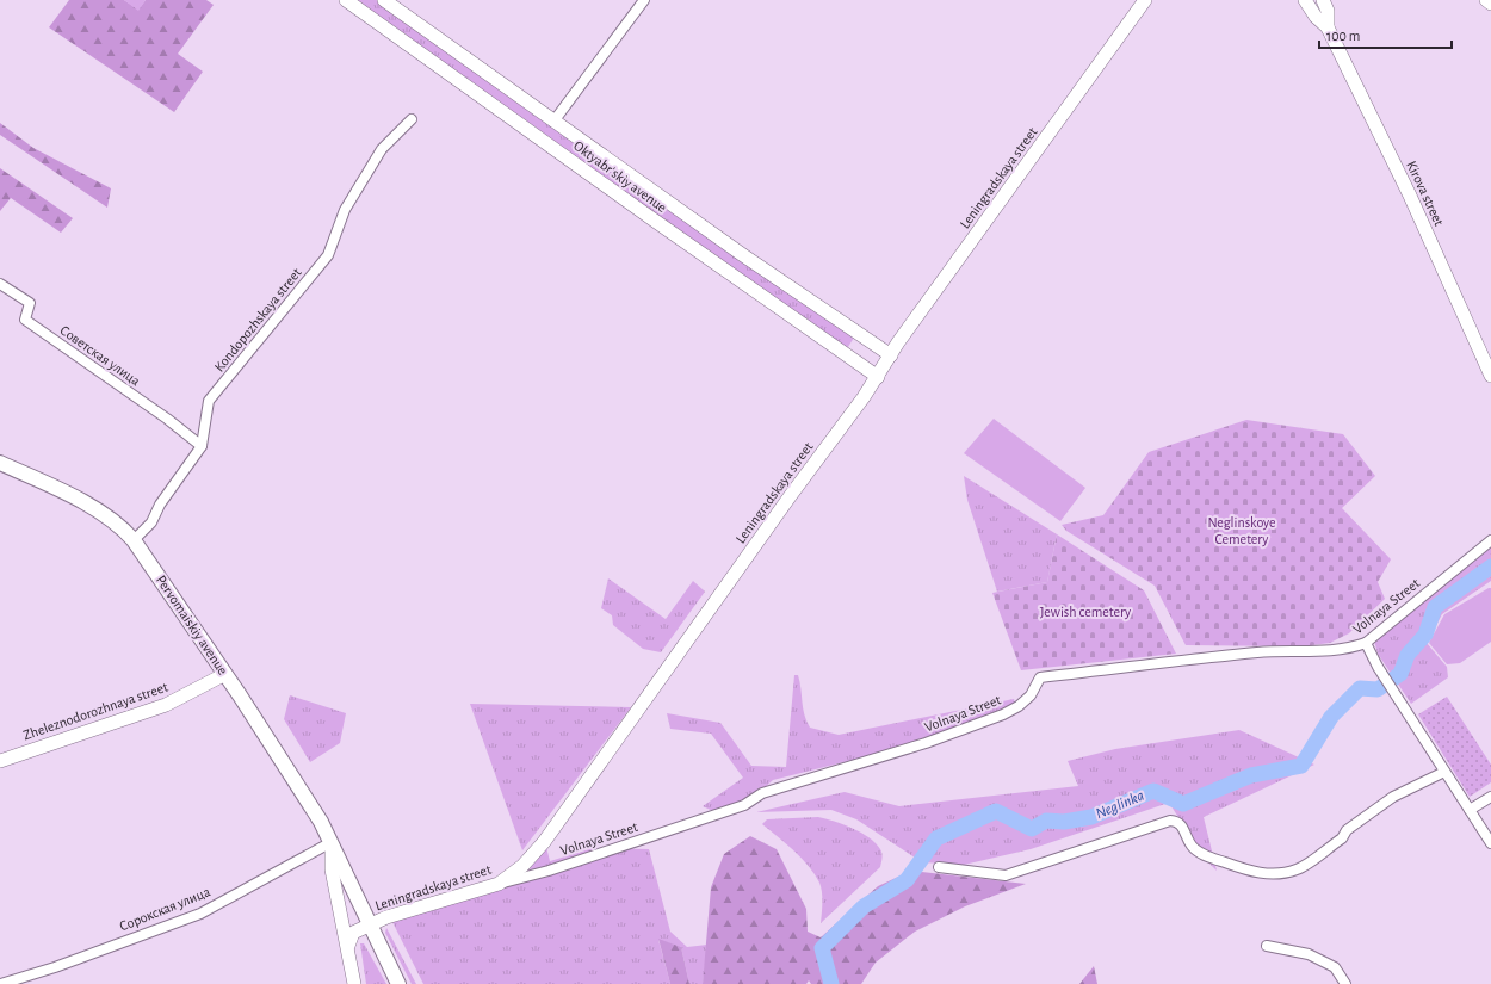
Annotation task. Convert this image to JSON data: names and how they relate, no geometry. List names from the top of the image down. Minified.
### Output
{"streets":{"main road":["Oktyabr'skiy avenue","Leningradskaya street","Kirova street","Pervomaiskiy avenue","Zheleznodorozhnaya street"],"street":["Kondopozhskaya street","Советская улица","Volnaya Street","Сорокская улица"]},"crossings":[["Oktyabr'skiy avenue","Leningradskaya street"],["Leningradskaya street","Volnaya Street"],["Leningradskaya street","Pervomaiskiy avenue"],["Kondopozhskaya street","Советская улица"],["Kondopozhskaya street","Pervomaiskiy avenue"],["Pervomaiskiy avenue","Zheleznodorozhnaya street"],["Pervomaiskiy avenue","Сорокская улица"]],"water":["Neglinka"],"parks":["Neglinskoye Cemetery","Jewish cemetery"],"scale_bar":"100 m"}
